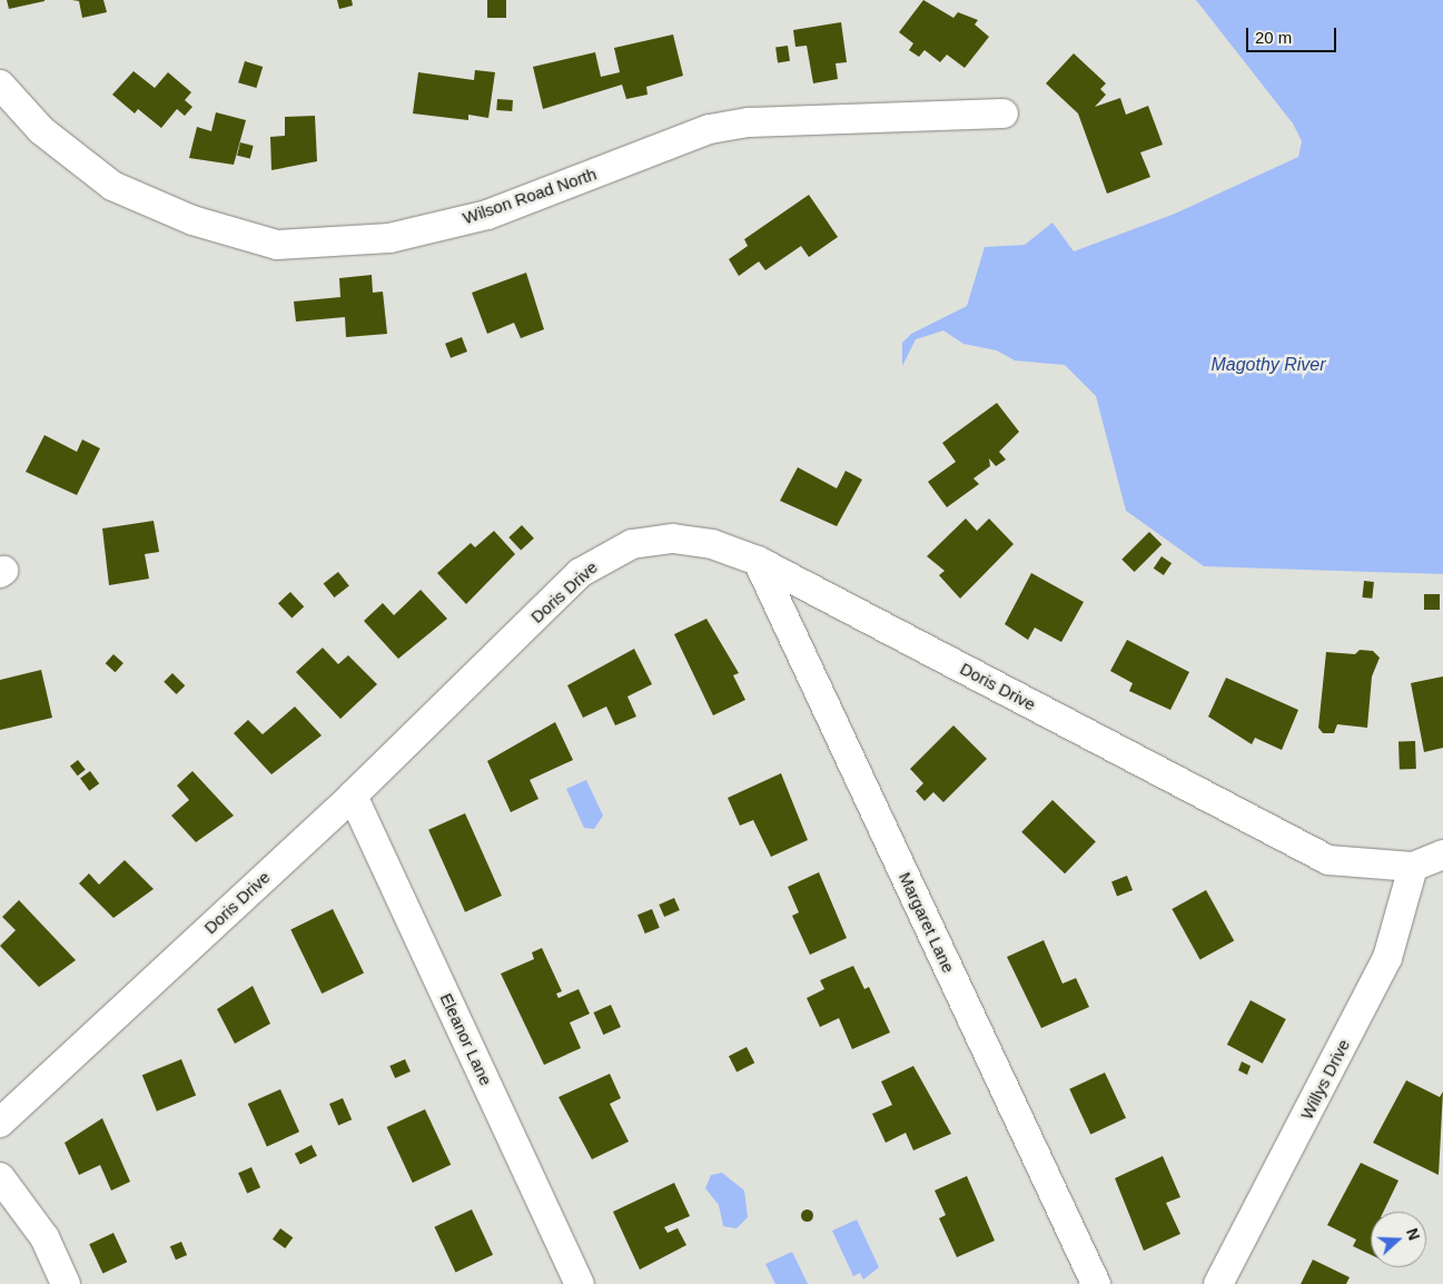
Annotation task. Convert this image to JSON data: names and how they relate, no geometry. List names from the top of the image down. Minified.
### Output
{"streets":{"street":["Wilson Road North","Doris Drive","Margaret Lane","Eleanor Lane","Willys Drive"]},"crossings":[["Doris Drive","Margaret Lane"],["Doris Drive","Eleanor Lane"],["Doris Drive","Willys Drive"]],"water":["Magothy River"],"scale_bar":"20 m","north":"right"}
